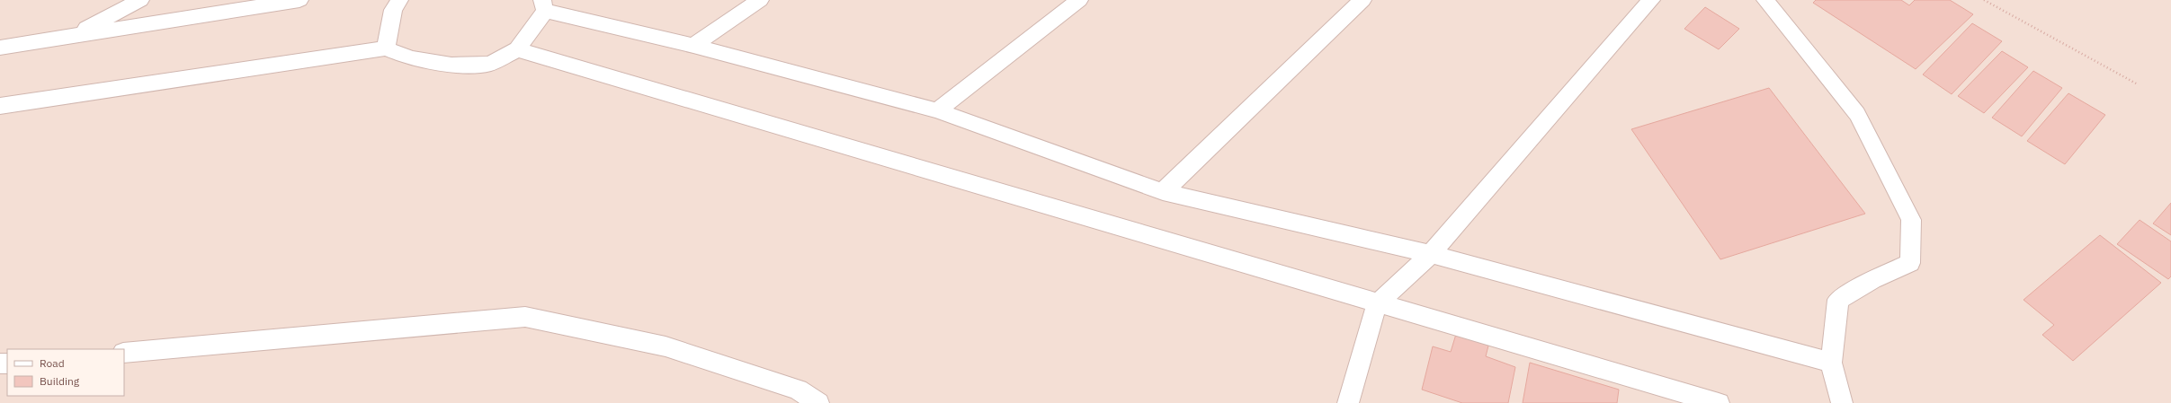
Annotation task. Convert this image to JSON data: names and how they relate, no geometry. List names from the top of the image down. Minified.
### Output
{"legend":["Road","Building"]}
